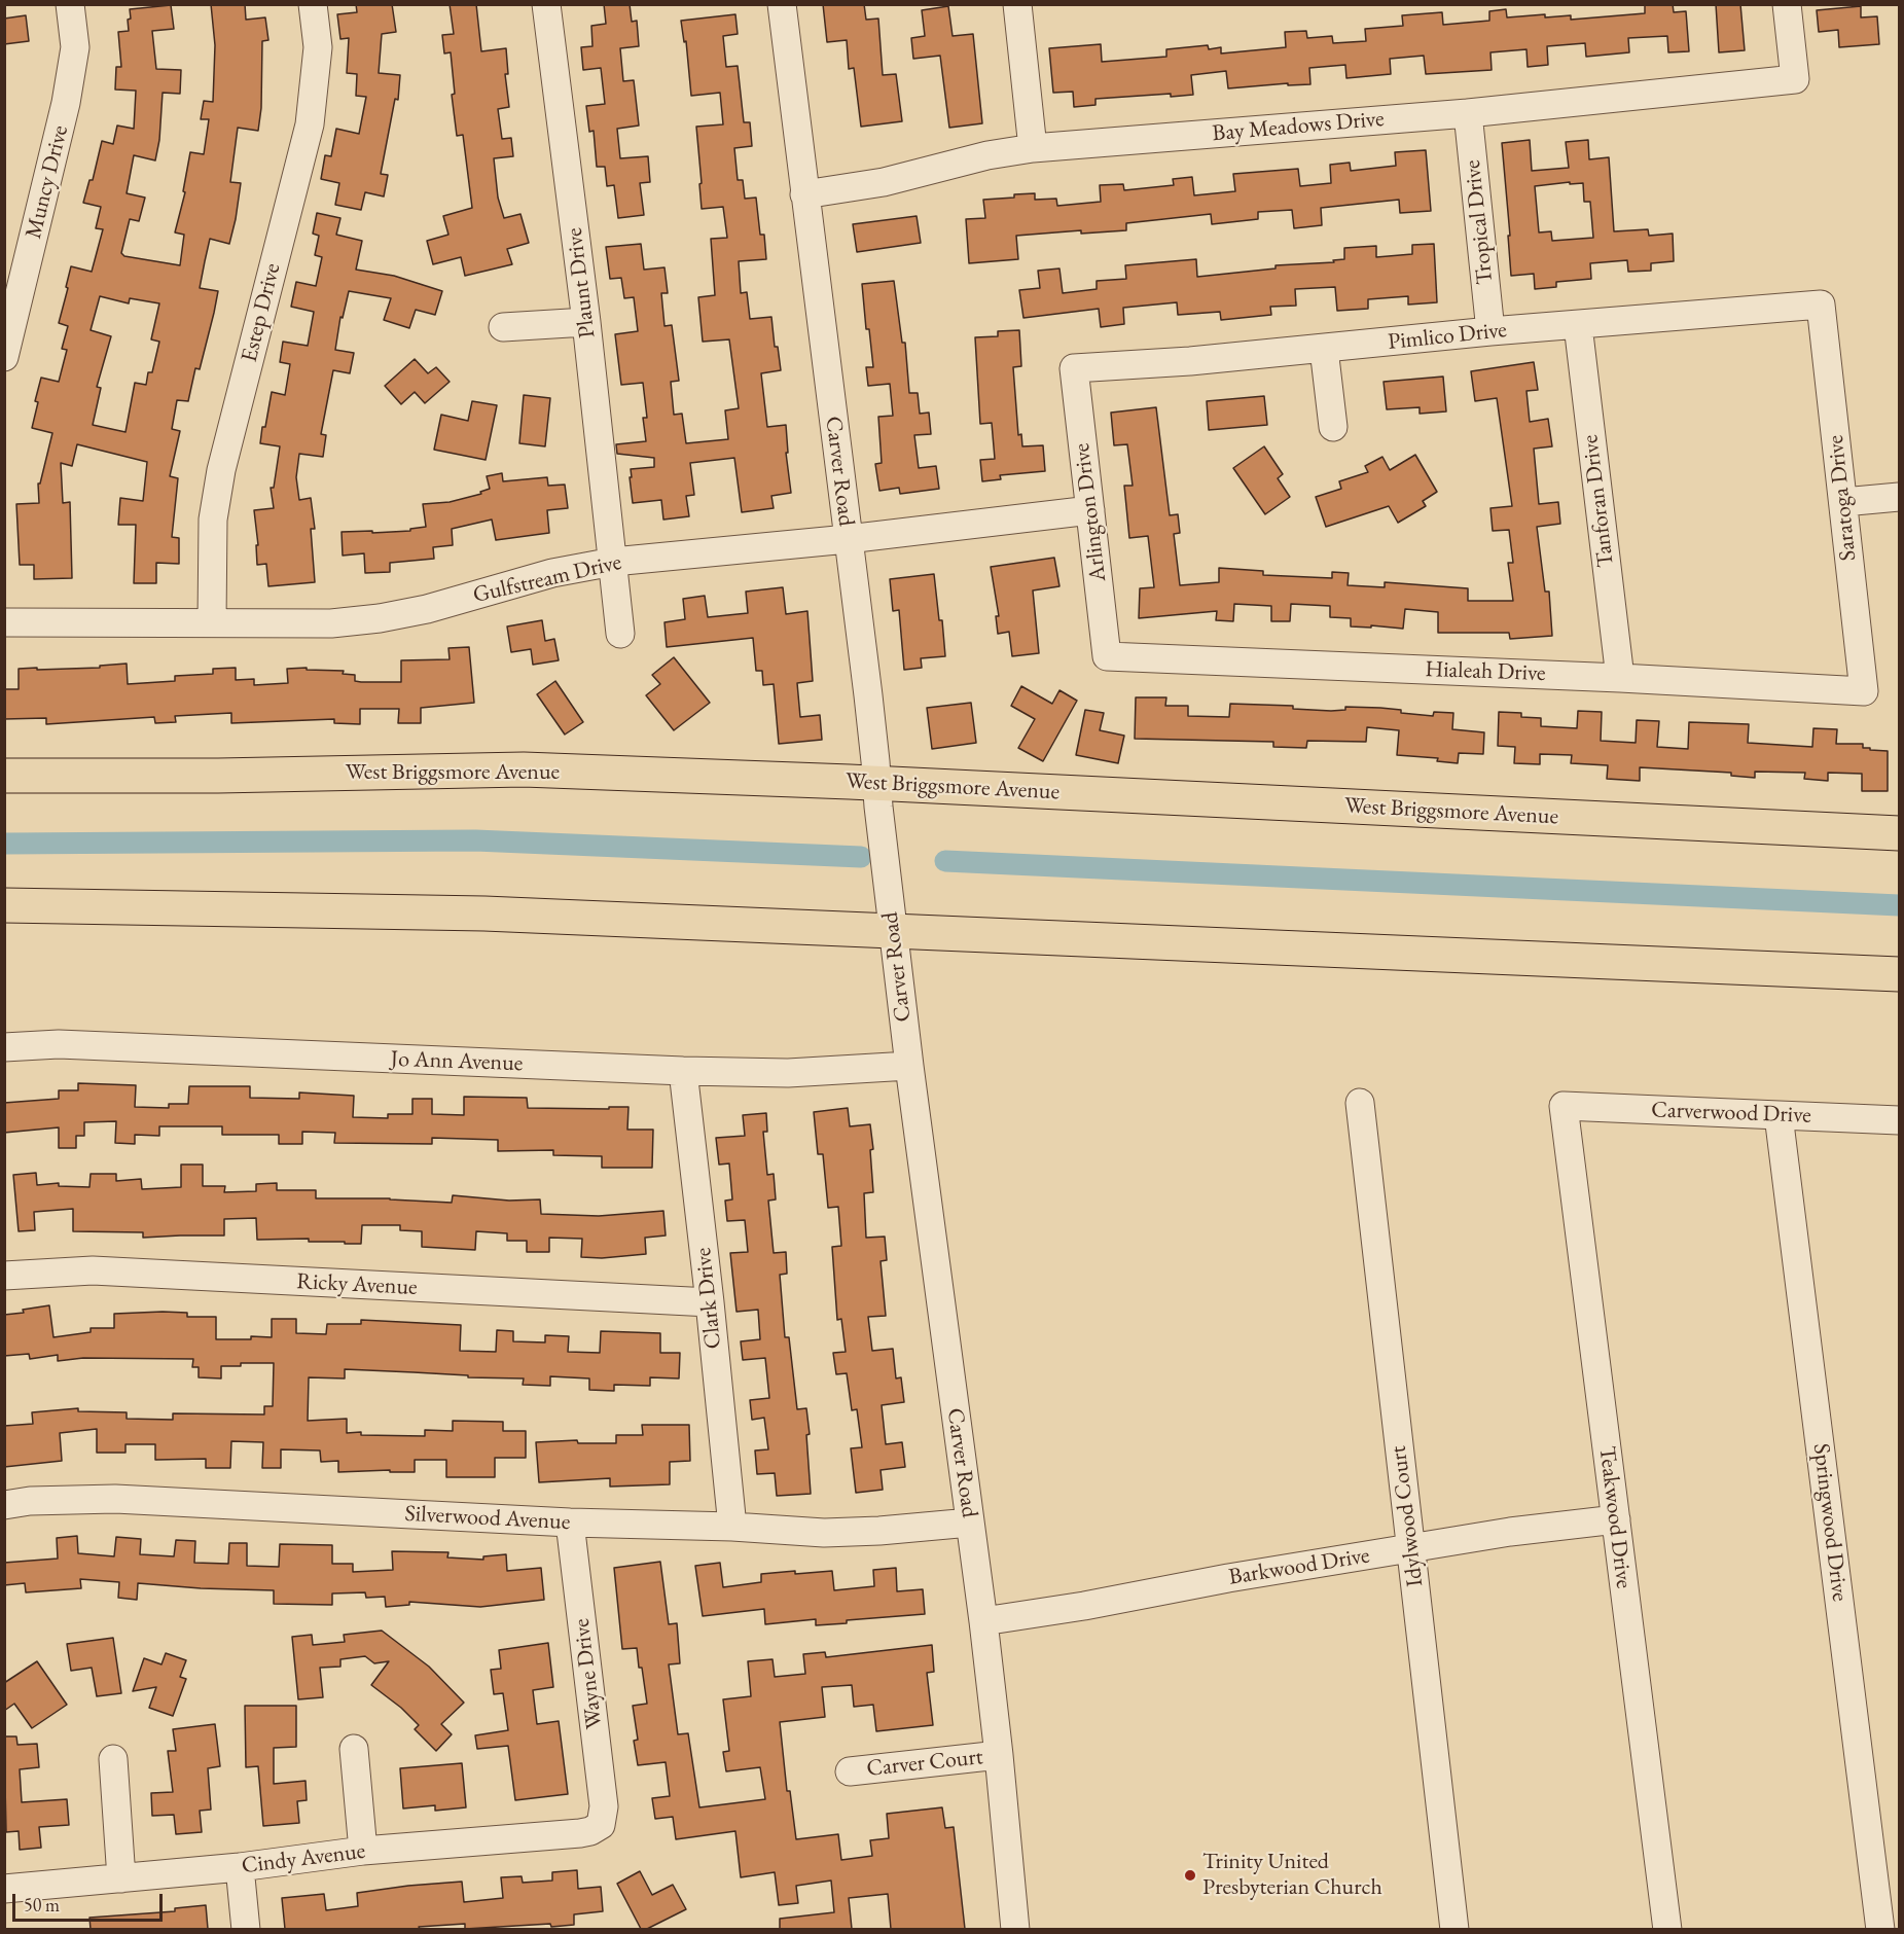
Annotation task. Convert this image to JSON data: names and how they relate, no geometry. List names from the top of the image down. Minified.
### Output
{"streets":{"main road":["West Briggsmore Avenue"],"street":["Bay Meadows Drive","Muncy Drive","Tropical Drive","Plaunt Drive","Estep Drive","Pimlico Drive","Carver Road","Saratoga Drive","Tanforan Drive","Arlington Drive","Gulfstream Drive","Hialeah Drive","Jo Ann Avenue","Carverwood Drive","Ricky Avenue","Clark Drive","Idylwood Court","Teakwood Drive","Silverwood Avenue","Springwood Drive","Barkwood Drive","Wayne Drive","Carver Court","Cindy Avenue"]},"crossings":[["Bay Meadows Drive","Tropical Drive"],["Bay Meadows Drive","Carver Road"],["Tropical Drive","Pimlico Drive"],["Plaunt Drive","Gulfstream Drive"],["Estep Drive","Gulfstream Drive"],["Pimlico Drive","Saratoga Drive"],["Pimlico Drive","Tanforan Drive"],["Pimlico Drive","Arlington Drive"],["Carver Road","Gulfstream Drive"],["Carver Road","West Briggsmore Avenue"],["Carver Road","Jo Ann Avenue"],["Carver Road","Silverwood Avenue"],["Carver Road","Barkwood Drive"],["Carver Road","Carver Court"],["Saratoga Drive","Hialeah Drive"],["Tanforan Drive","Hialeah Drive"],["Arlington Drive","Gulfstream Drive"],["Arlington Drive","Hialeah Drive"],["Jo Ann Avenue","Clark Drive"],["Carverwood Drive","Teakwood Drive"],["Carverwood Drive","Springwood Drive"],["Ricky Avenue","Clark Drive"],["Clark Drive","Silverwood Avenue"],["Idylwood Court","Barkwood Drive"],["Teakwood Drive","Barkwood Drive"],["Silverwood Avenue","Wayne Drive"],["Wayne Drive","Cindy Avenue"]],"places":["Trinity United Presbyterian Church"],"scale_bar":"50 m"}
